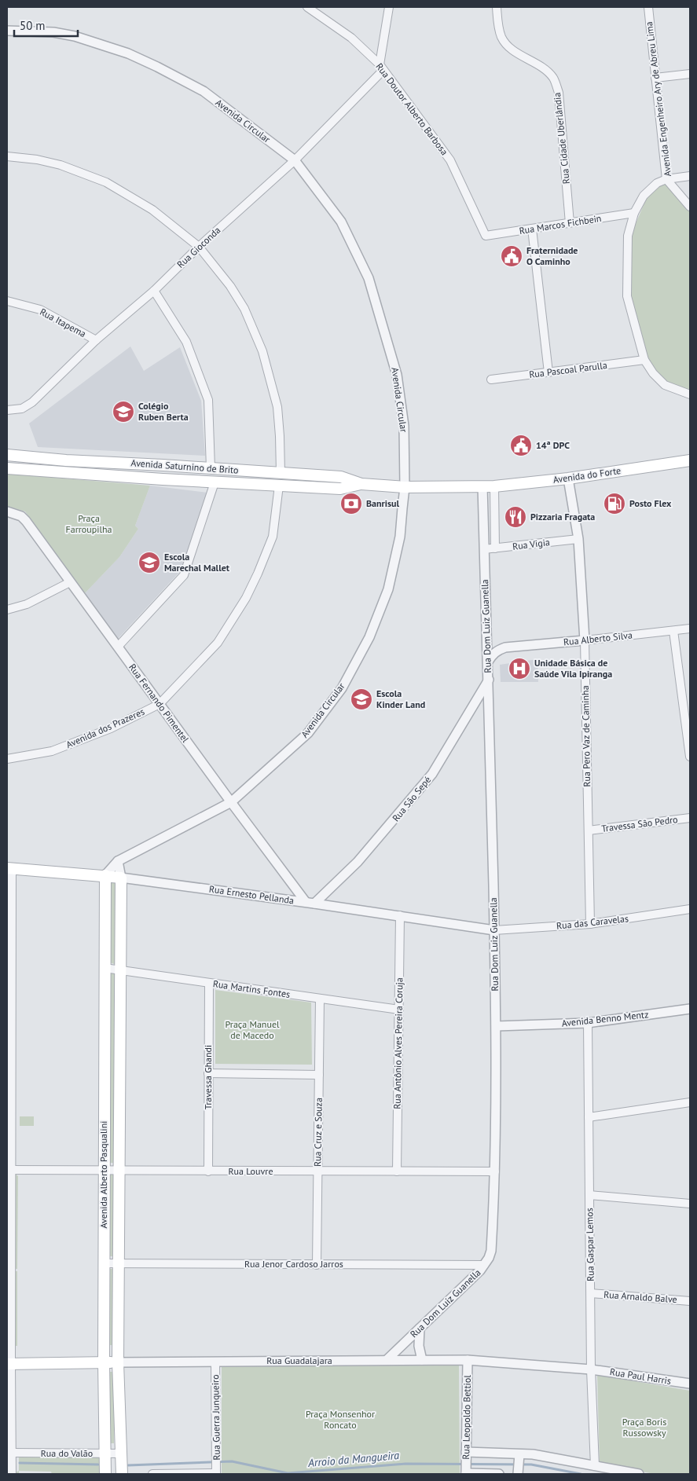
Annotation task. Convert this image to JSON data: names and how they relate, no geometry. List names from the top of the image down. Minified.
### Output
{"streets":{"main road":["Avenida Saturnino de Brito","Avenida do Forte","Rua Ernesto Pellanda","Avenida Alberto Pasqualini","Rua Guadalajara"],"street":["Avenida Engenheiro Ary de Abreu Lima","Rua Doutor Alberto Barbosa","Avenida Circular","Rua Cidade Uberlândia","Rua Marcos Fichbein","Rua Gioconda","Rua Itapema","Rua Pascoal Parulla","Rua Vigia","Rua Dom Luiz Guanella","Rua Alberto Silva","Rua Fernando Pimentel","Avenida dos Prazeres","Rua Pero Vaz de Caminha","Rua São Sepé","Travessa São Pedro","Rua das Caravelas","Rua Martins Fontes","Avenida Benno Mentz","Rua Antônio Alves Pereira Coruja","Travessa Ghandi","Rua Cruz e Souza","Rua Louvre","Rua Gaspar Lemos","Rua Jenor Cardoso Jarros","Rua Arnaldo Balve","Rua Paul Harris","Rua Guerra Junqueiro","Rua Leopoldo Bettiol","Rua do Valão"]},"crossings":[["Rua Doutor Alberto Barbosa","Rua Marcos Fichbein"],["Rua Doutor Alberto Barbosa","Rua Gioconda"],["Avenida Circular","Rua Gioconda"],["Avenida Circular","Avenida Saturnino de Brito"],["Avenida Circular","Rua Fernando Pimentel"],["Avenida Circular","Rua Ernesto Pellanda"],["Avenida Circular","Avenida Alberto Pasqualini"],["Rua Cidade Uberlândia","Rua Marcos Fichbein"],["Rua Gioconda","Rua Itapema"],["Avenida Saturnino de Brito","Avenida do Forte"],["Avenida Saturnino de Brito","Rua Dom Luiz Guanella"],["Avenida Saturnino de Brito","Avenida dos Prazeres"],["Avenida do Forte","Rua Dom Luiz Guanella"],["Avenida do Forte","Rua Pero Vaz de Caminha"],["Rua Vigia","Rua Dom Luiz Guanella"],["Rua Vigia","Rua Pero Vaz de Caminha"],["Rua Dom Luiz Guanella","Rua Alberto Silva"],["Rua Dom Luiz Guanella","Rua São Sepé"],["Rua Dom Luiz Guanella","Rua Ernesto Pellanda"],["Rua Dom Luiz Guanella","Rua das Caravelas"],["Rua Dom Luiz Guanella","Avenida Benno Mentz"],["Rua Dom Luiz Guanella","Rua Louvre"],["Rua Dom Luiz Guanella","Rua Jenor Cardoso Jarros"],["Rua Dom Luiz Guanella","Rua Guadalajara"],["Rua Alberto Silva","Rua Pero Vaz de Caminha"],["Rua Fernando Pimentel","Avenida dos Prazeres"],["Rua Fernando Pimentel","Rua São Sepé"],["Rua Fernando Pimentel","Rua Ernesto Pellanda"],["Rua Pero Vaz de Caminha","Travessa São Pedro"],["Rua Pero Vaz de Caminha","Rua das Caravelas"],["Rua São Sepé","Rua Ernesto Pellanda"],["Rua Ernesto Pellanda","Rua das Caravelas"],["Rua Ernesto Pellanda","Rua Antônio Alves Pereira Coruja"],["Rua Ernesto Pellanda","Avenida Alberto Pasqualini"],["Rua Martins Fontes","Rua Antônio Alves Pereira Coruja"],["Rua Martins Fontes","Travessa Ghandi"],["Rua Martins Fontes","Rua Cruz e Souza"],["Rua Martins Fontes","Avenida Alberto Pasqualini"],["Avenida Benno Mentz","Rua Gaspar Lemos"],["Rua Antônio Alves Pereira Coruja","Rua Louvre"],["Travessa Ghandi","Rua Louvre"],["Rua Cruz e Souza","Rua Louvre"],["Rua Cruz e Souza","Rua Jenor Cardoso Jarros"],["Rua Louvre","Avenida Alberto Pasqualini"],["Avenida Alberto Pasqualini","Rua Jenor Cardoso Jarros"],["Avenida Alberto Pasqualini","Rua Guadalajara"],["Avenida Alberto Pasqualini","Rua do Valão"],["Rua Gaspar Lemos","Rua Arnaldo Balve"],["Rua Gaspar Lemos","Rua Guadalajara"],["Rua Gaspar Lemos","Rua Paul Harris"],["Rua Guadalajara","Rua Paul Harris"],["Rua Guadalajara","Rua Guerra Junqueiro"],["Rua Guadalajara","Rua Leopoldo Bettiol"]],"water":["Arroio da Mangueira"],"parks":["Praça Farroupilha","Praça Manuel de Macedo","Praça Monsenhor Roncato","Praça Boris Russowsky"],"places":{"public building":["Fraternidade O Caminho","14ª DPC"],"school or university":["Colégio Ruben Berta","Escola Marechal Mallet","Escola Kinder Land"],"bank":["Banrisul"],"fuel station":["Posto Flex"],"restaurant":["Pizzaria Fragata"],"hospital":["Unidade Básica de Saúde Vila Ipiranga"]},"scale_bar":"50 m"}
